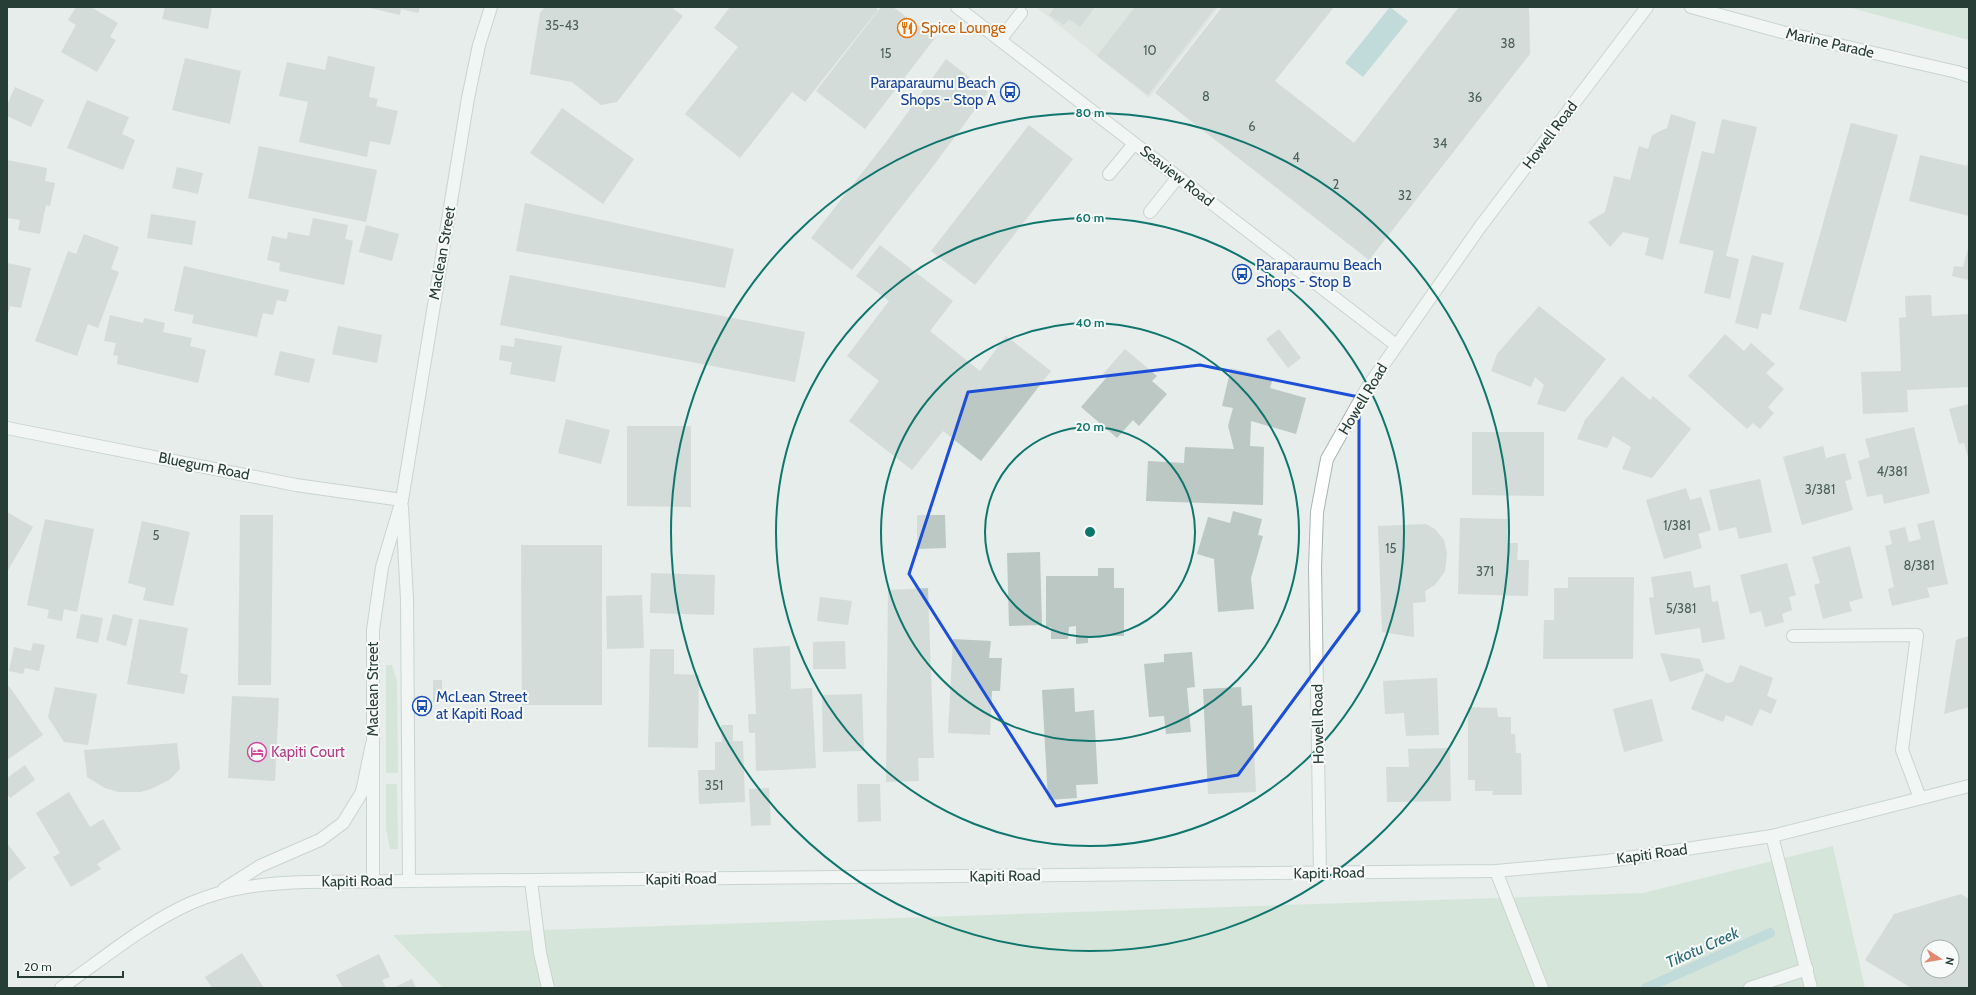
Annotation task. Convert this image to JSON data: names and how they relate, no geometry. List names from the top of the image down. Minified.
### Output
{"streets":{"street":["Marine Parade","Howell Road","Seaview Road","Maclean Street","Bluegum Road","Kapiti Road"]},"crossings":[["Howell Road","Seaview Road"],["Howell Road","Kapiti Road"],["Maclean Street","Bluegum Road"],["Maclean Street","Kapiti Road"]],"water":["Tikotu Creek"],"places":{"restaurant":["Spice Lounge"],"bus stop":["Paraparaumu Beach Shops - Stop A","Paraparaumu Beach Shops - Stop B","McLean Street at Kapiti Road"],"hotel":["Kapiti Court"]},"house_numbers":["35-43","38","10","15","8","36","6","34","4","2","32","4/381","3/381","1/381","5","15","8/381","371","5/381","351"],"scale_bar":"20 m","north":"right","rings":["80 m","60 m","40 m","20 m"]}
